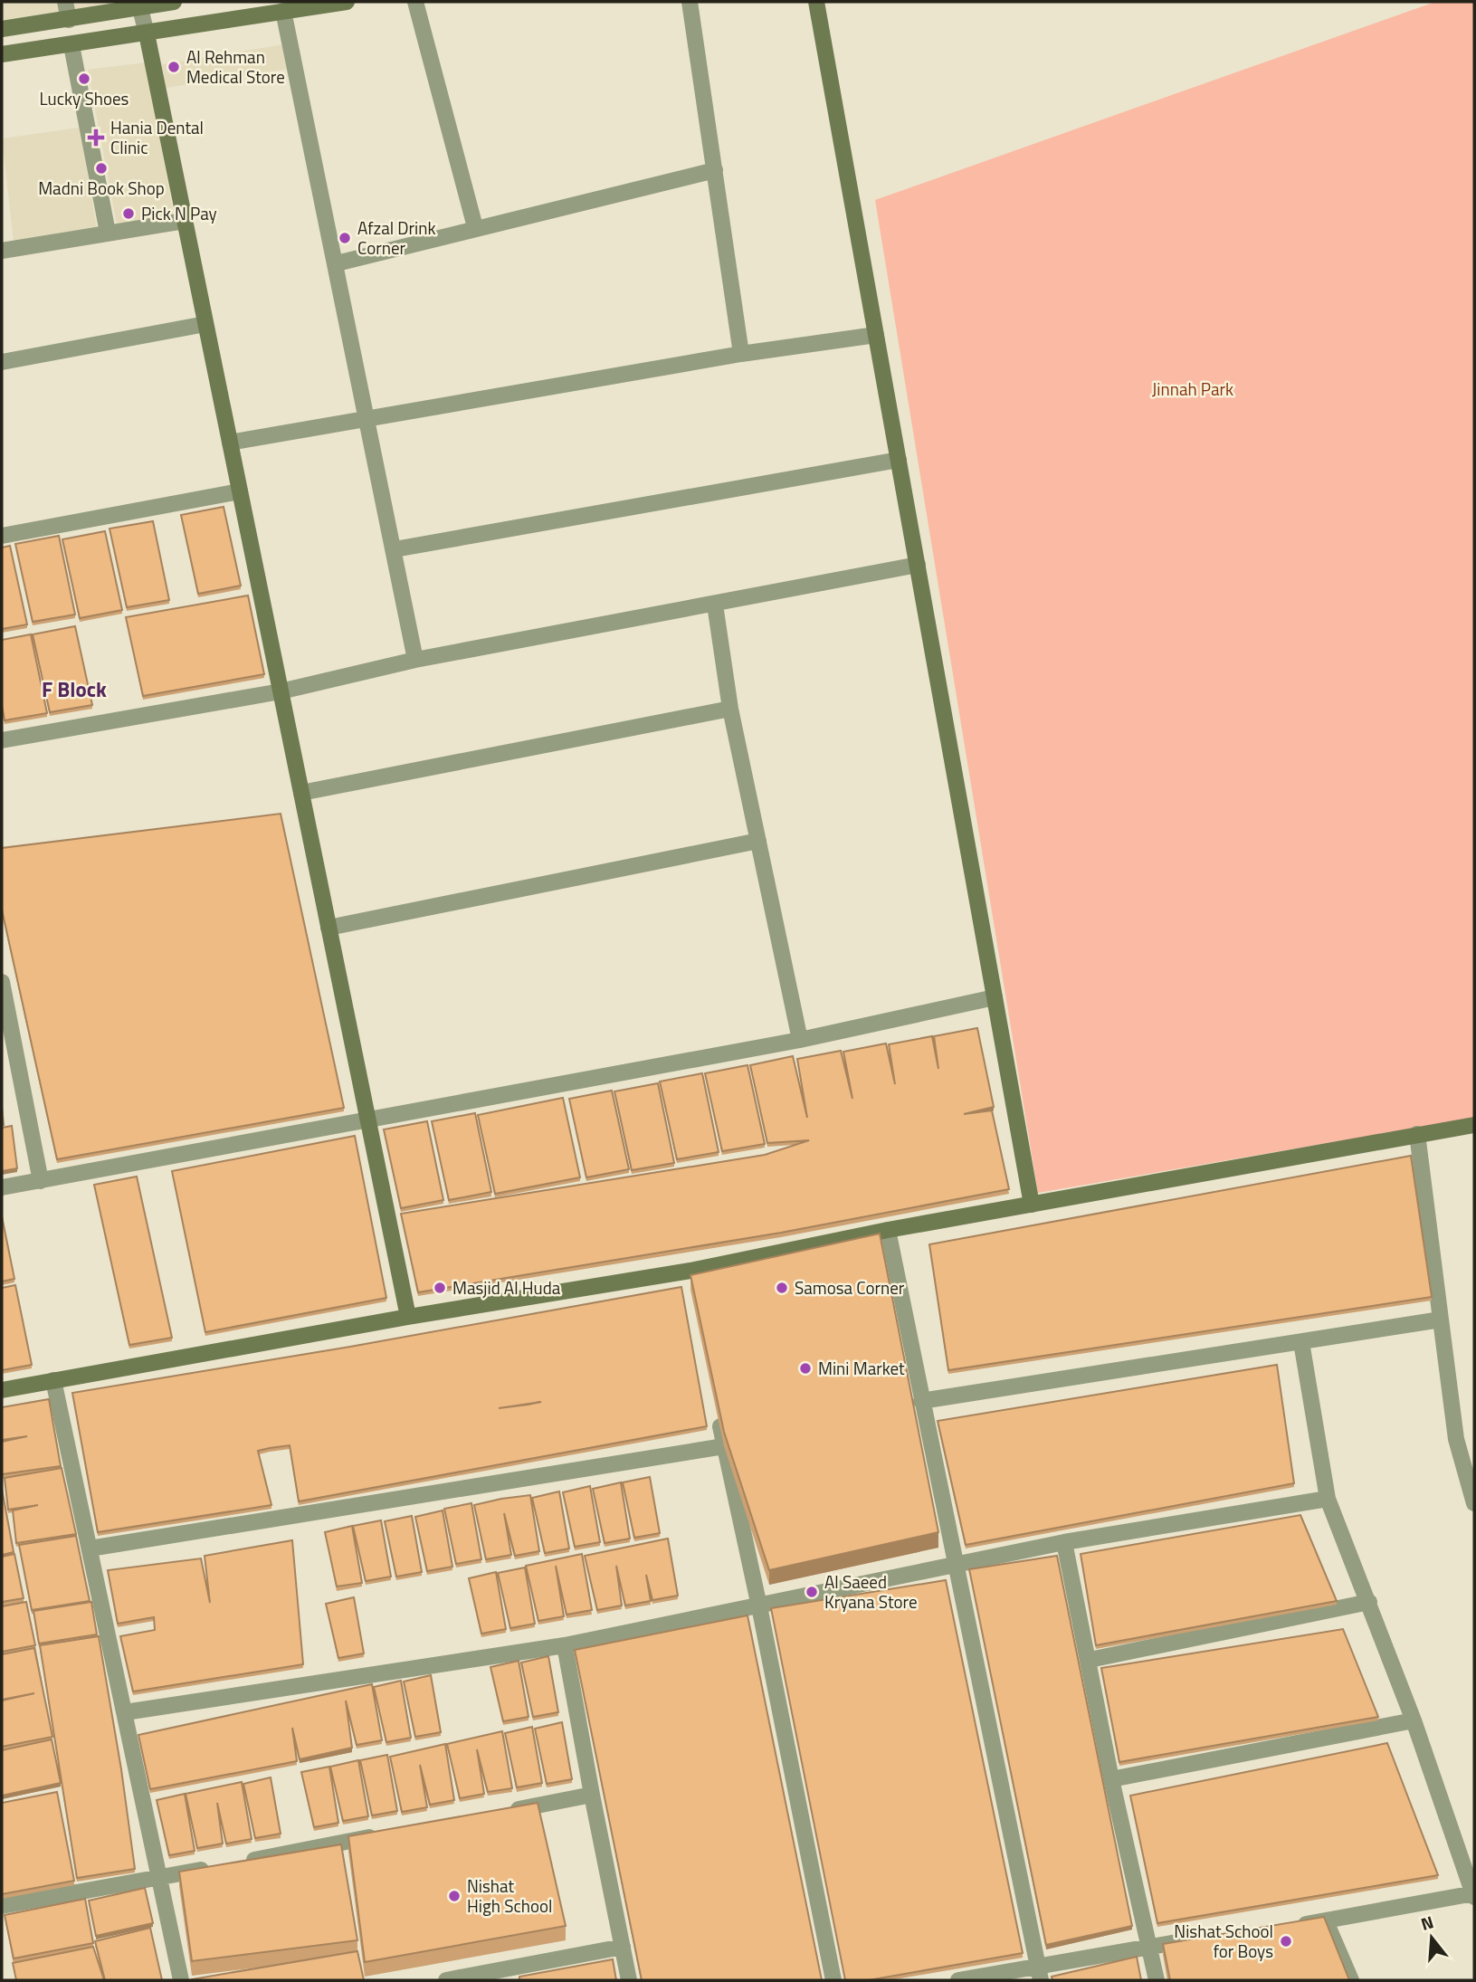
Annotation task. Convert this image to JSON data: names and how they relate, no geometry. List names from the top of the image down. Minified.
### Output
{"districts":["F Block"],"parks":["Jinnah Park"],"places":{"other":["Al Rehman Medical Store","Lucky Shoes","Madni Book Shop","Pick N Pay","Afzal Drink Corner","Masjid Al Huda","Samosa Corner","Mini Market","Al Saeed Kryana Store","Nishat High School","Nishat School for Boys"],"health":["Hania Dental Clinic"]},"north":"top"}
